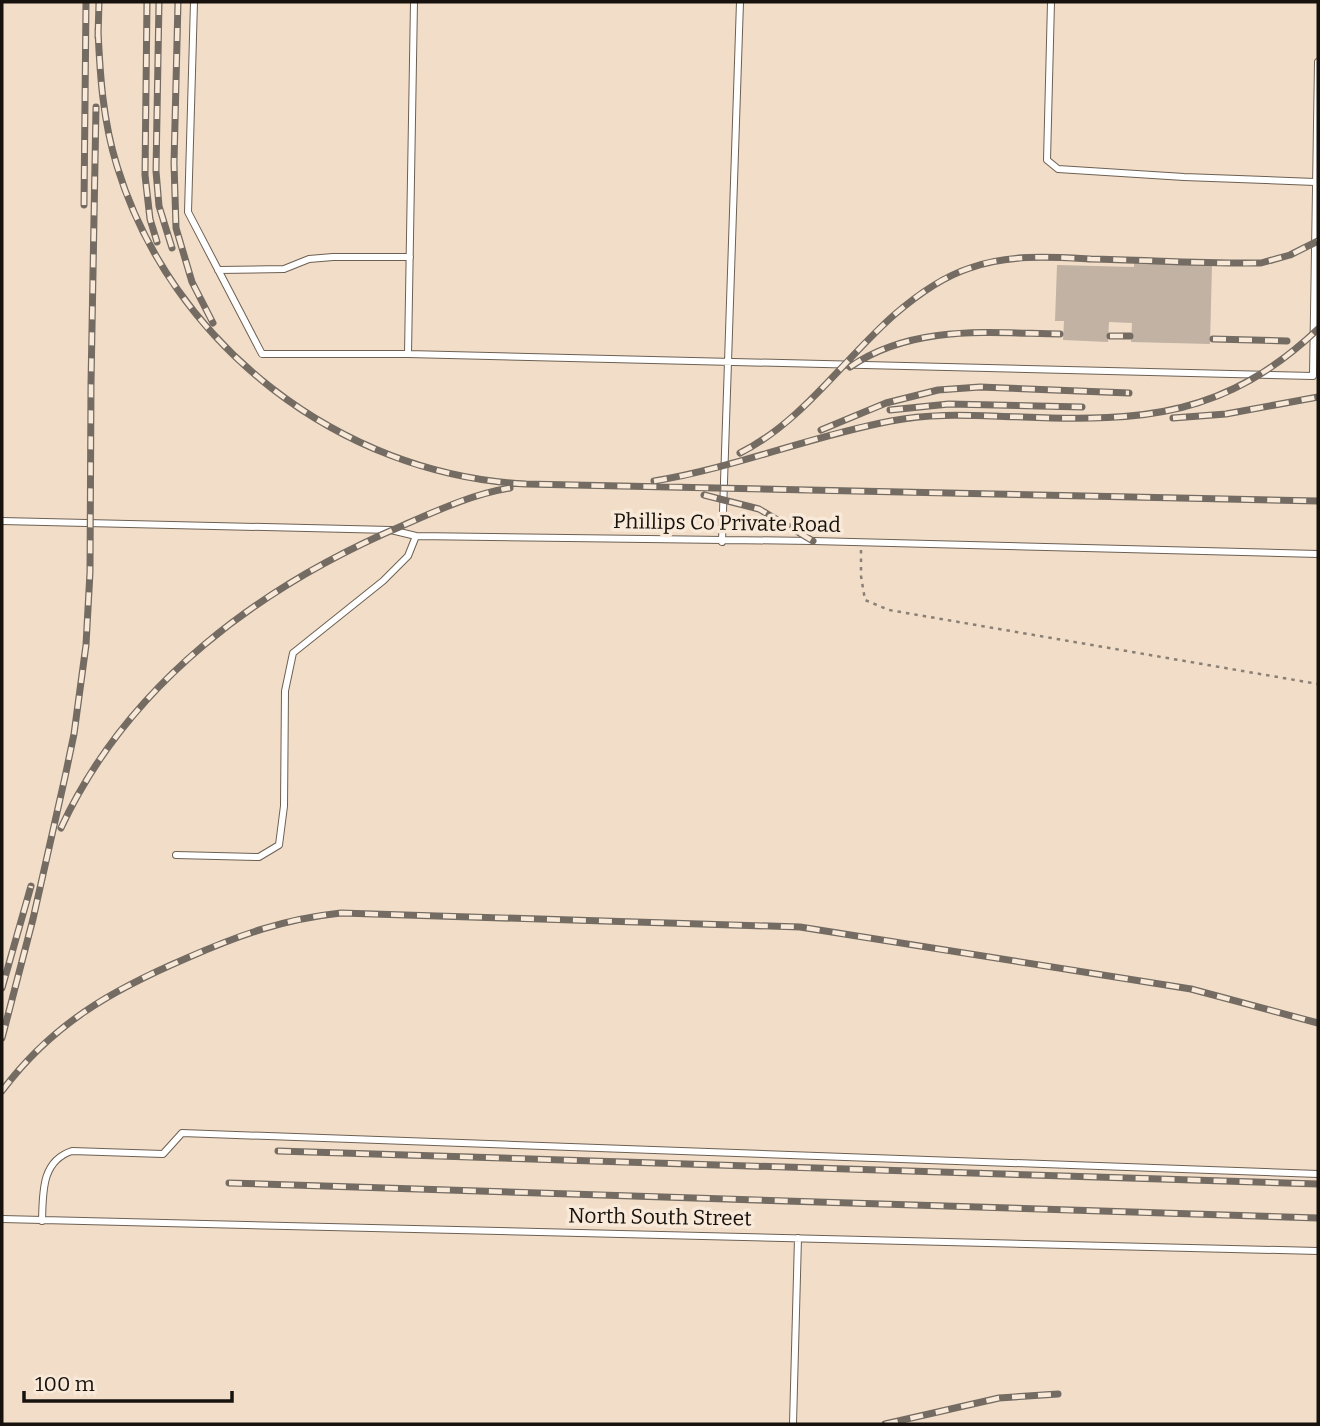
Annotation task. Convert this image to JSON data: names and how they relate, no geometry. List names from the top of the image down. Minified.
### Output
{"streets":{"lane":["Phillips Co Private Road","North South Street"]},"scale_bar":"100 m"}
